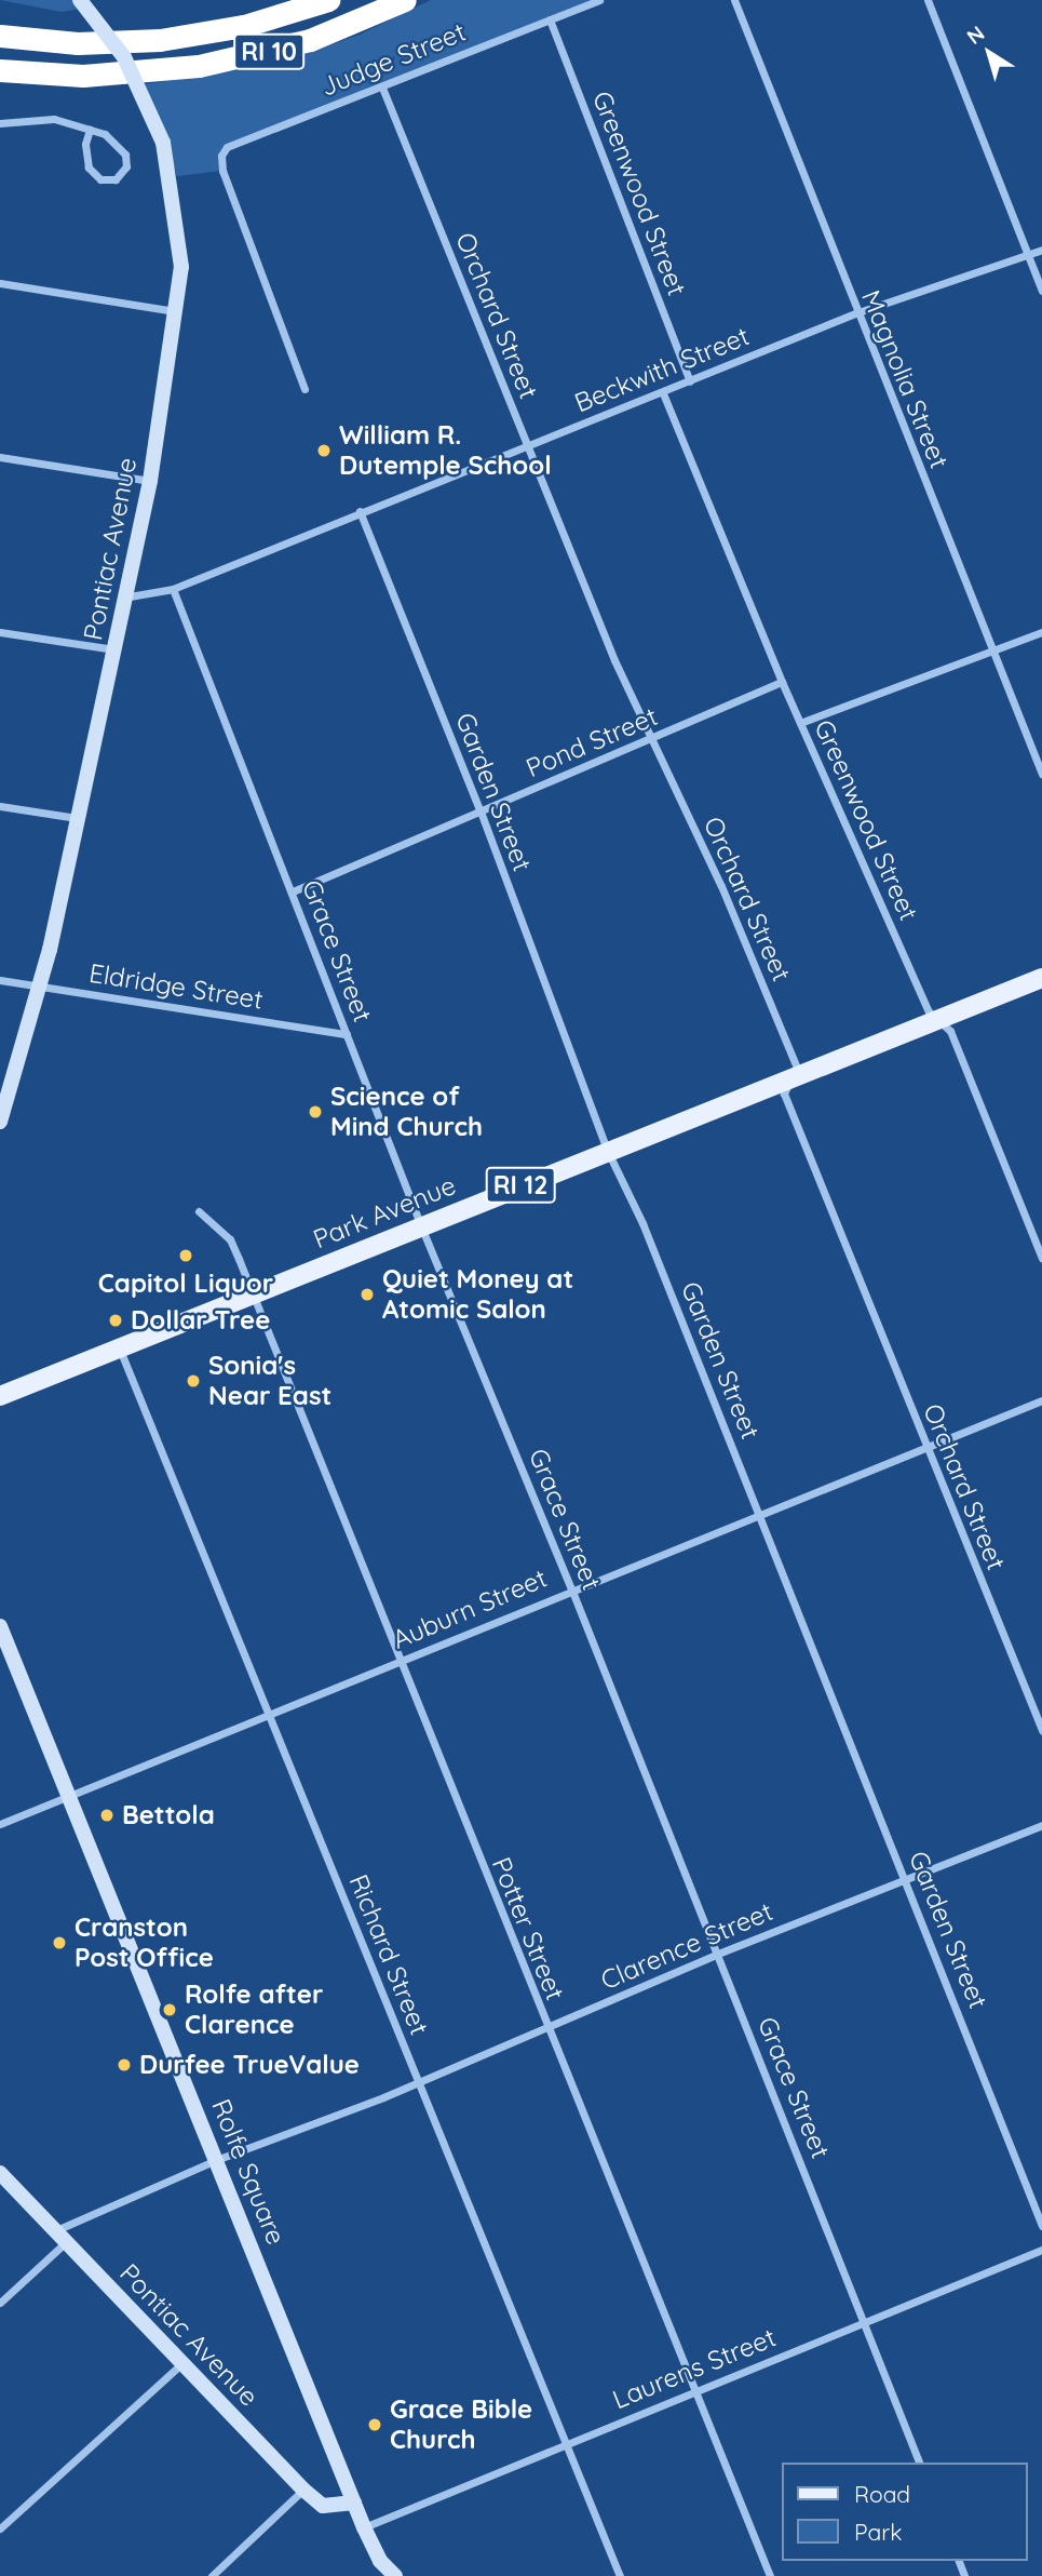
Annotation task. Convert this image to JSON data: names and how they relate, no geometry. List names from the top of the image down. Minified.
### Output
{"streets":{"highway":["RI 10"],"main road":["Pontiac Avenue","RI 12","Park Avenue","Rolfe Square"],"street":["Judge Street","Greenwood Street","Orchard Street","Beckwith Street","Magnolia Street","Pond Street","Garden Street","Grace Street","Eldridge Street","Auburn Street","Potter Street","Clarence Street","Richard Street","Laurens Street"]},"crossings":[["Judge Street","Greenwood Street"],["Judge Street","Orchard Street"],["Greenwood Street","Beckwith Street"],["Greenwood Street","Pond Street"],["Greenwood Street","Park Avenue"],["Orchard Street","Beckwith Street"],["Orchard Street","Pond Street"],["Orchard Street","Park Avenue"],["Orchard Street","Auburn Street"],["Beckwith Street","Magnolia Street"],["Beckwith Street","Pontiac Avenue"],["Beckwith Street","Garden Street"],["Beckwith Street","Grace Street"],["Pontiac Avenue","Eldridge Street"],["Pontiac Avenue","Clarence Street"],["Pontiac Avenue","Rolfe Square"],["Pond Street","Garden Street"],["Pond Street","Grace Street"],["Garden Street","Park Avenue"],["Garden Street","Auburn Street"],["Garden Street","Clarence Street"],["Grace Street","Eldridge Street"],["Grace Street","Park Avenue"],["Grace Street","Auburn Street"],["Grace Street","Clarence Street"],["Grace Street","Laurens Street"],["Park Avenue","Potter Street"],["Park Avenue","Richard Street"],["Auburn Street","Potter Street"],["Auburn Street","Richard Street"],["Auburn Street","Rolfe Square"],["Potter Street","Clarence Street"],["Potter Street","Laurens Street"],["Clarence Street","Richard Street"],["Clarence Street","Rolfe Square"],["Richard Street","Laurens Street"],["Rolfe Square","Laurens Street"]],"places":["William R. Dutemple School","Science of Mind Church","Capitol Liquor","Quiet Money at Atomic Salon","Dollar Tree","Sonia's Near East","Bettola","Cranston Post Office","Rolfe after Clarence","Durfee TrueValue","Grace Bible Church"],"legend":["Road","Park"],"north":"top left"}
